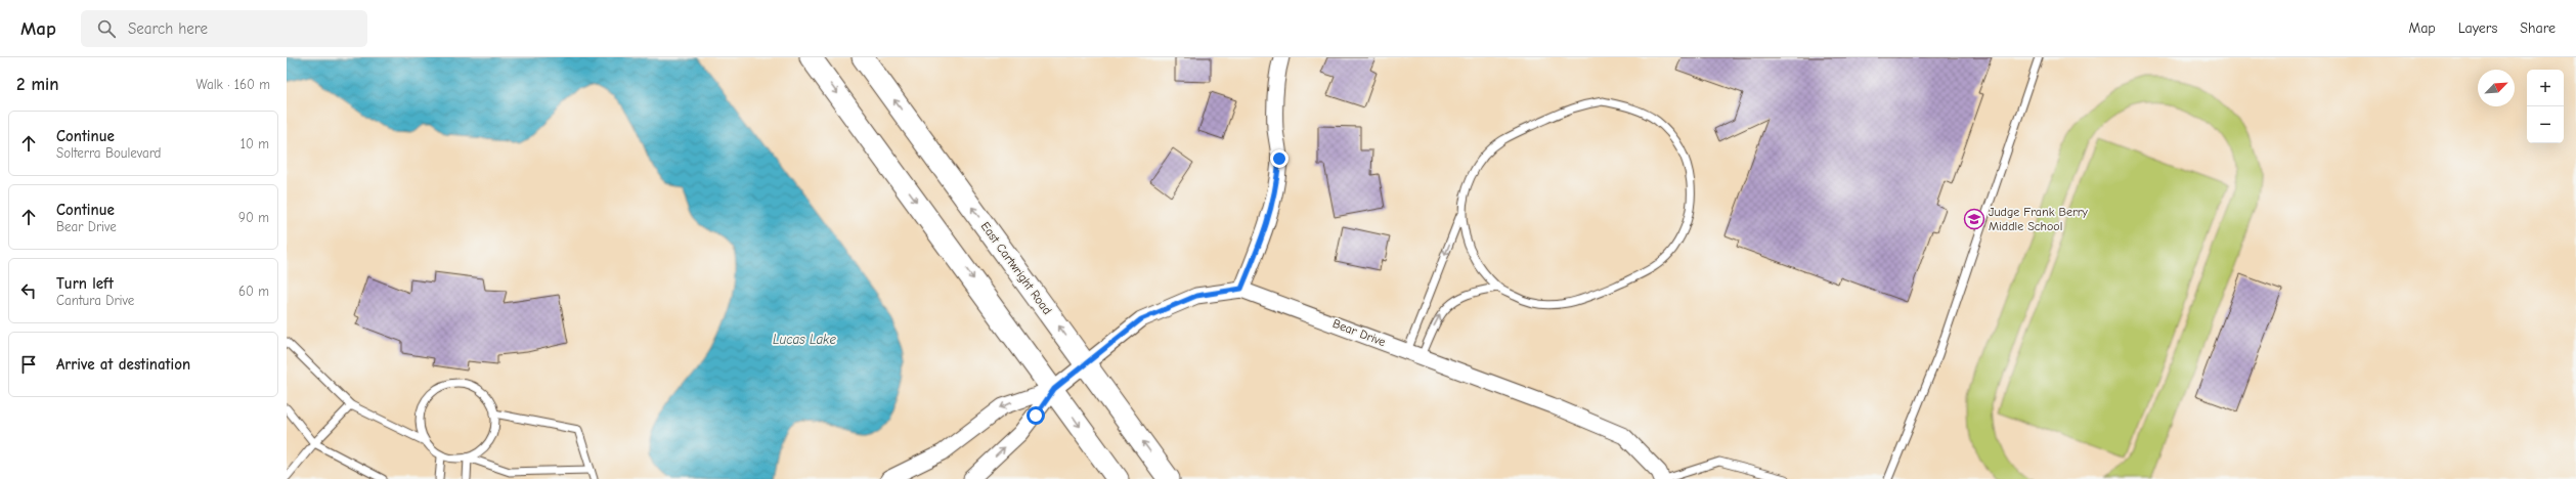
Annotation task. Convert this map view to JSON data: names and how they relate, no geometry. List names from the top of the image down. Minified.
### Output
{"streets":{"main road":["East Cartwright Road"],"street":["Bear Drive"]},"crossings":[["East Cartwright Road","Bear Drive"]],"water":["Lucas Lake"],"places":{"school or university":["Judge Frank Berry Middle School"]},"north":"top right","page":{"header":"Map","search":"Search here","nav":["Map","Layers","Share"],"heading":["2 min","Walk · 160 m"],"map_buttons":["+","−"],"list":[["Continue","Solterra Boulevard","10 m"],["Continue","Bear Drive","90 m"],["Turn left","Cantura Drive","60 m"],"Arrive at destination"]}}
